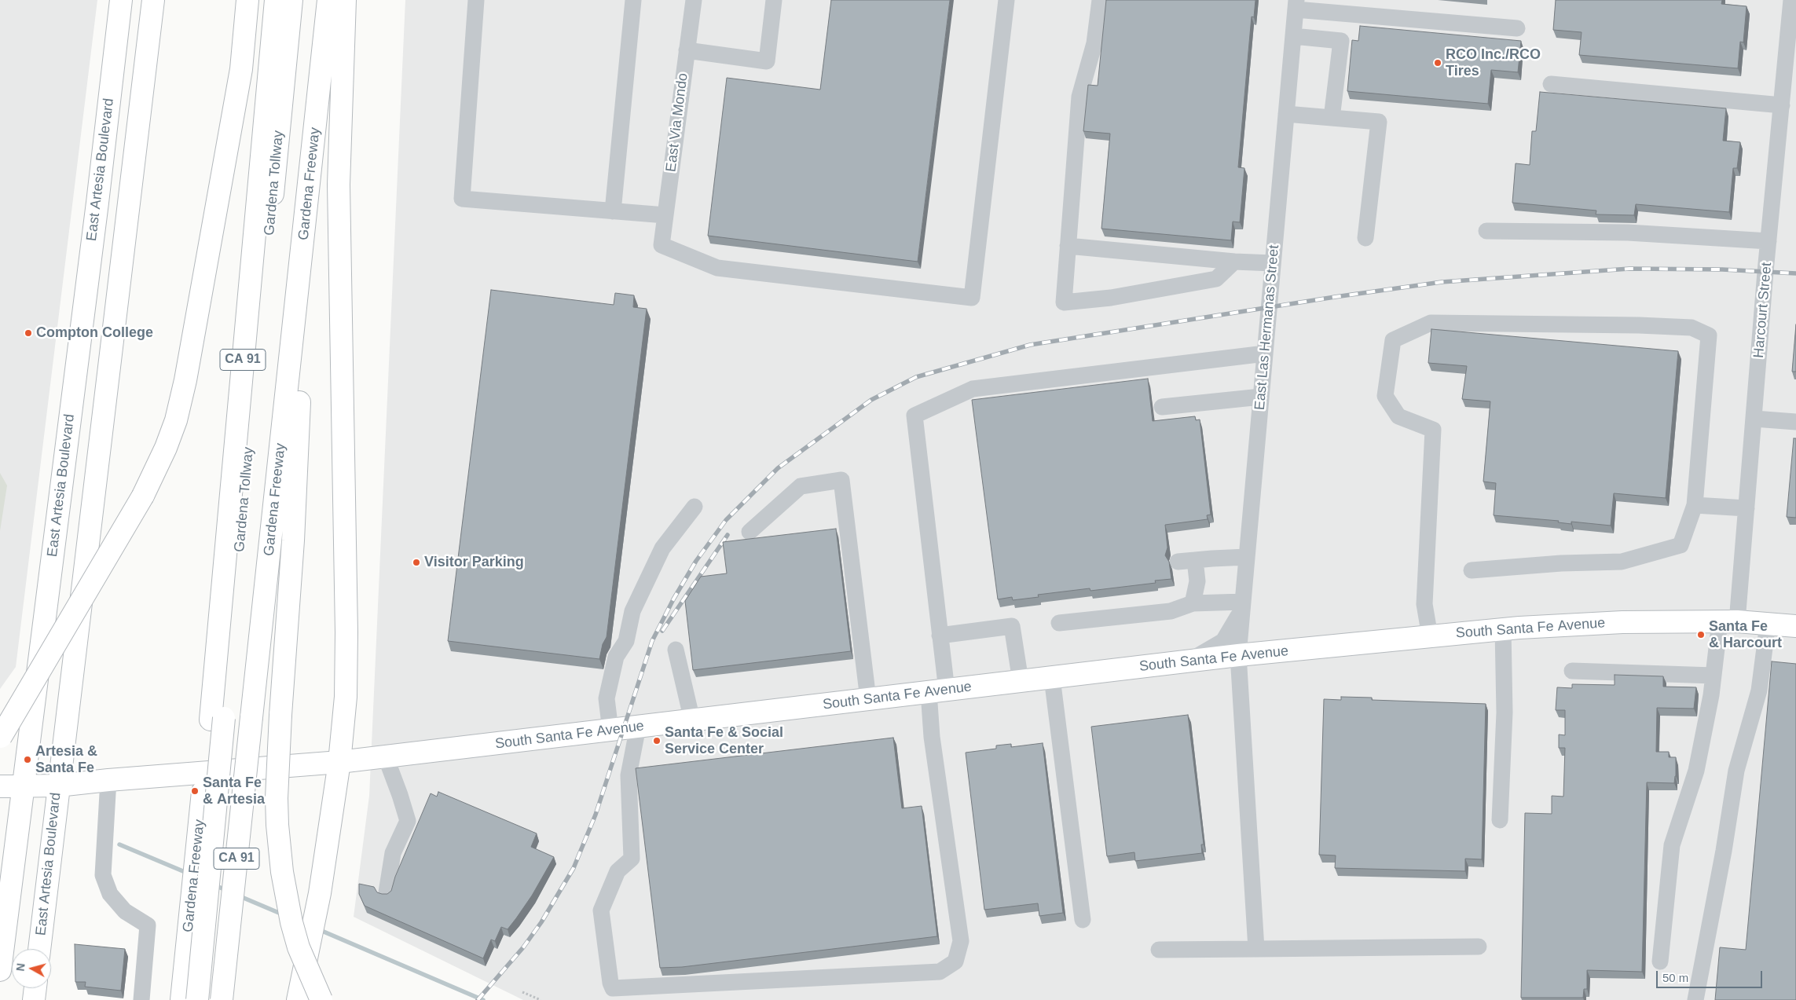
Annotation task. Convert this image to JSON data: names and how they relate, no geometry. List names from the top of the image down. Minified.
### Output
{"streets":{"main road":["East Artesia Boulevard","Gardena Tollway","Gardena Freeway","CA 91","South Santa Fe Avenue"],"street":["East Via Mondo","Harcourt Street","East Las Hermanas Street"]},"crossings":[["East Artesia Boulevard","South Santa Fe Avenue"],["Gardena Tollway","Gardena Freeway"],["Harcourt Street","South Santa Fe Avenue"],["East Las Hermanas Street","South Santa Fe Avenue"]],"places":["RCO Inc./RCO Tires","Compton College","Visitor Parking","Santa Fe & Harcourt","Santa Fe & Social Service Center","Artesia & Santa Fe","Santa Fe & Artesia"],"scale_bar":"50 m","north":"left"}
